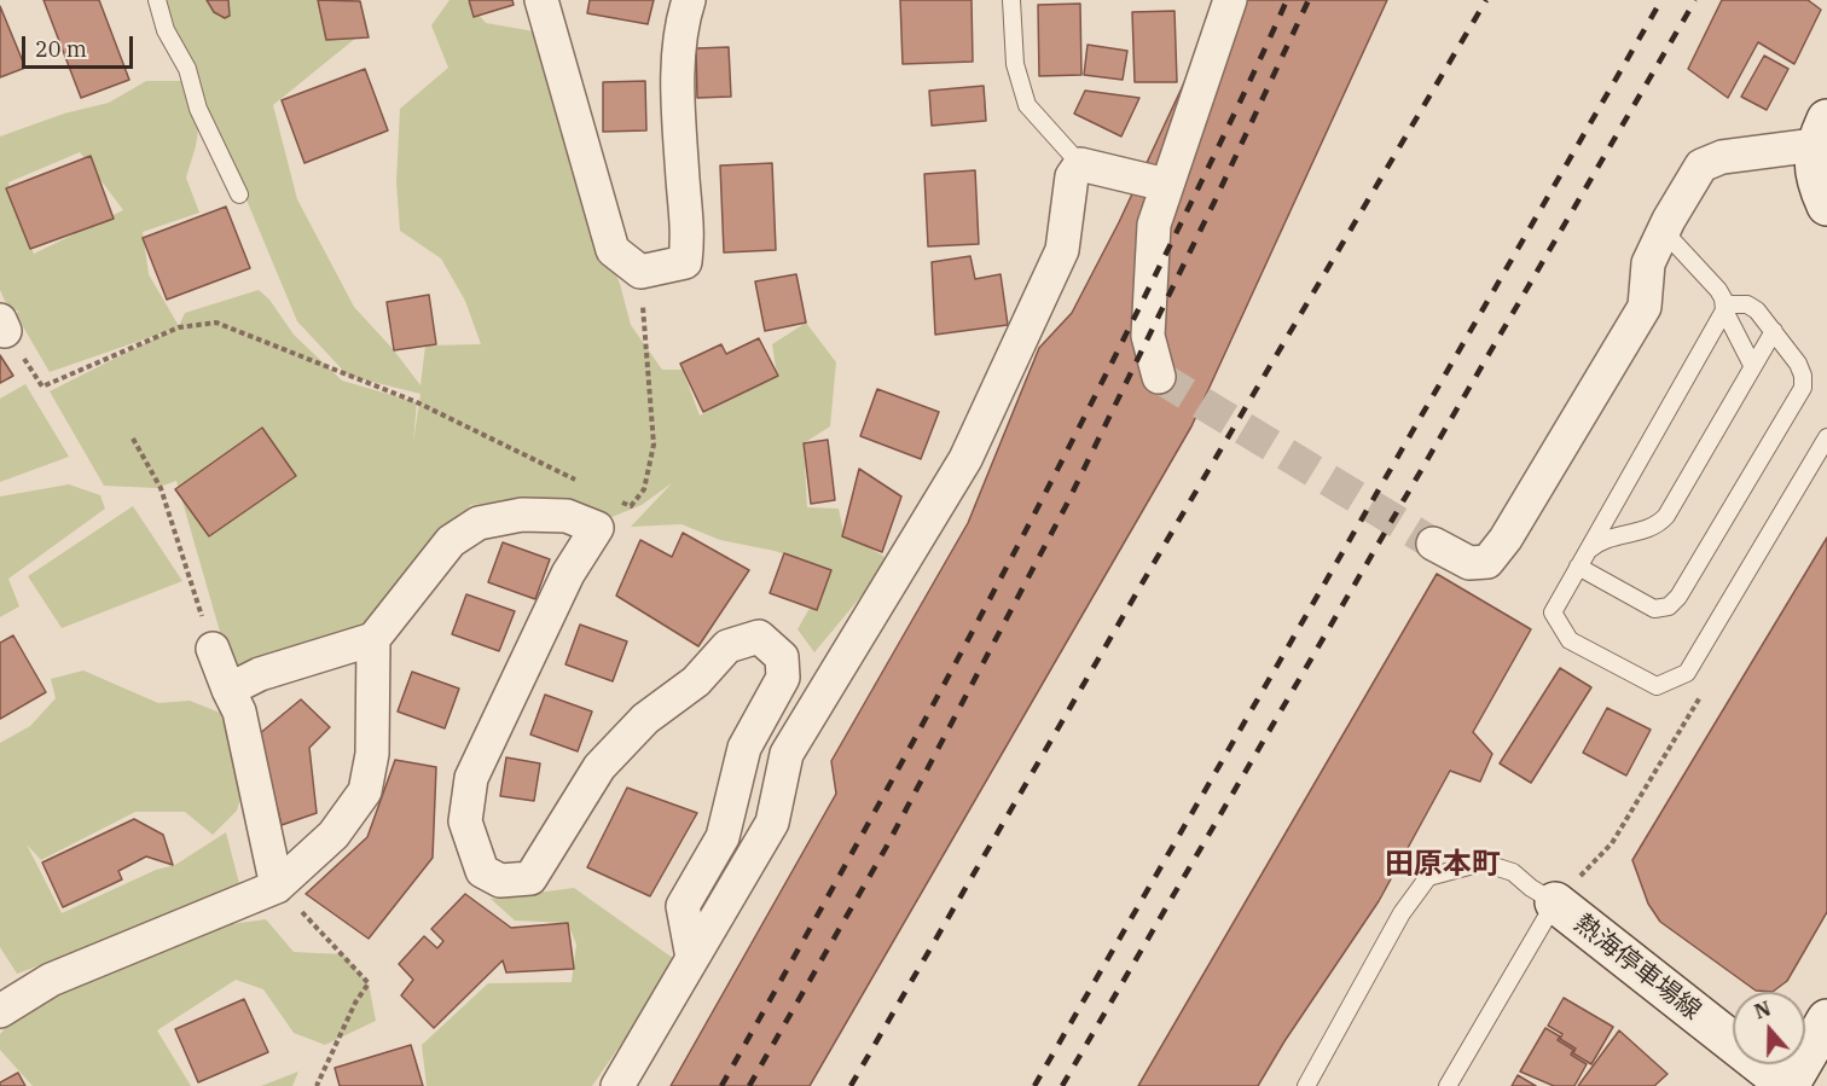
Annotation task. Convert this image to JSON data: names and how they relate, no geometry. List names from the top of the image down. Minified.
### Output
{"streets":{"main road":["熱海停車場線"]},"districts":["田原本町"],"scale_bar":"20 m","north":"top"}
